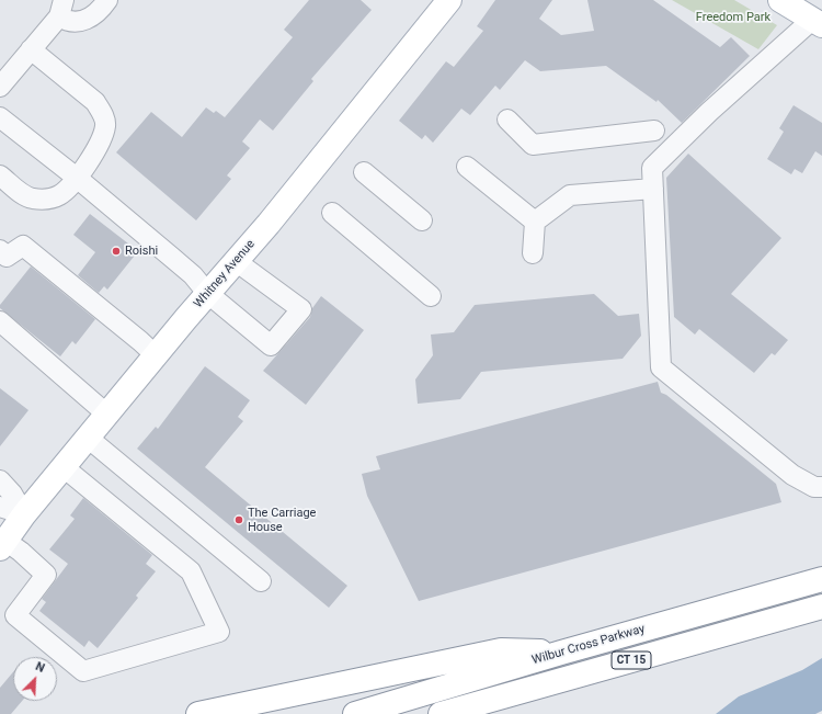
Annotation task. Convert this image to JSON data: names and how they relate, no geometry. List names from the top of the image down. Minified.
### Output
{"streets":{"main road":["Whitney Avenue","Wilbur Cross Parkway","CT 15"]},"parks":["Freedom Park"],"places":["Roishi","The Carriage House"],"north":"top right"}
